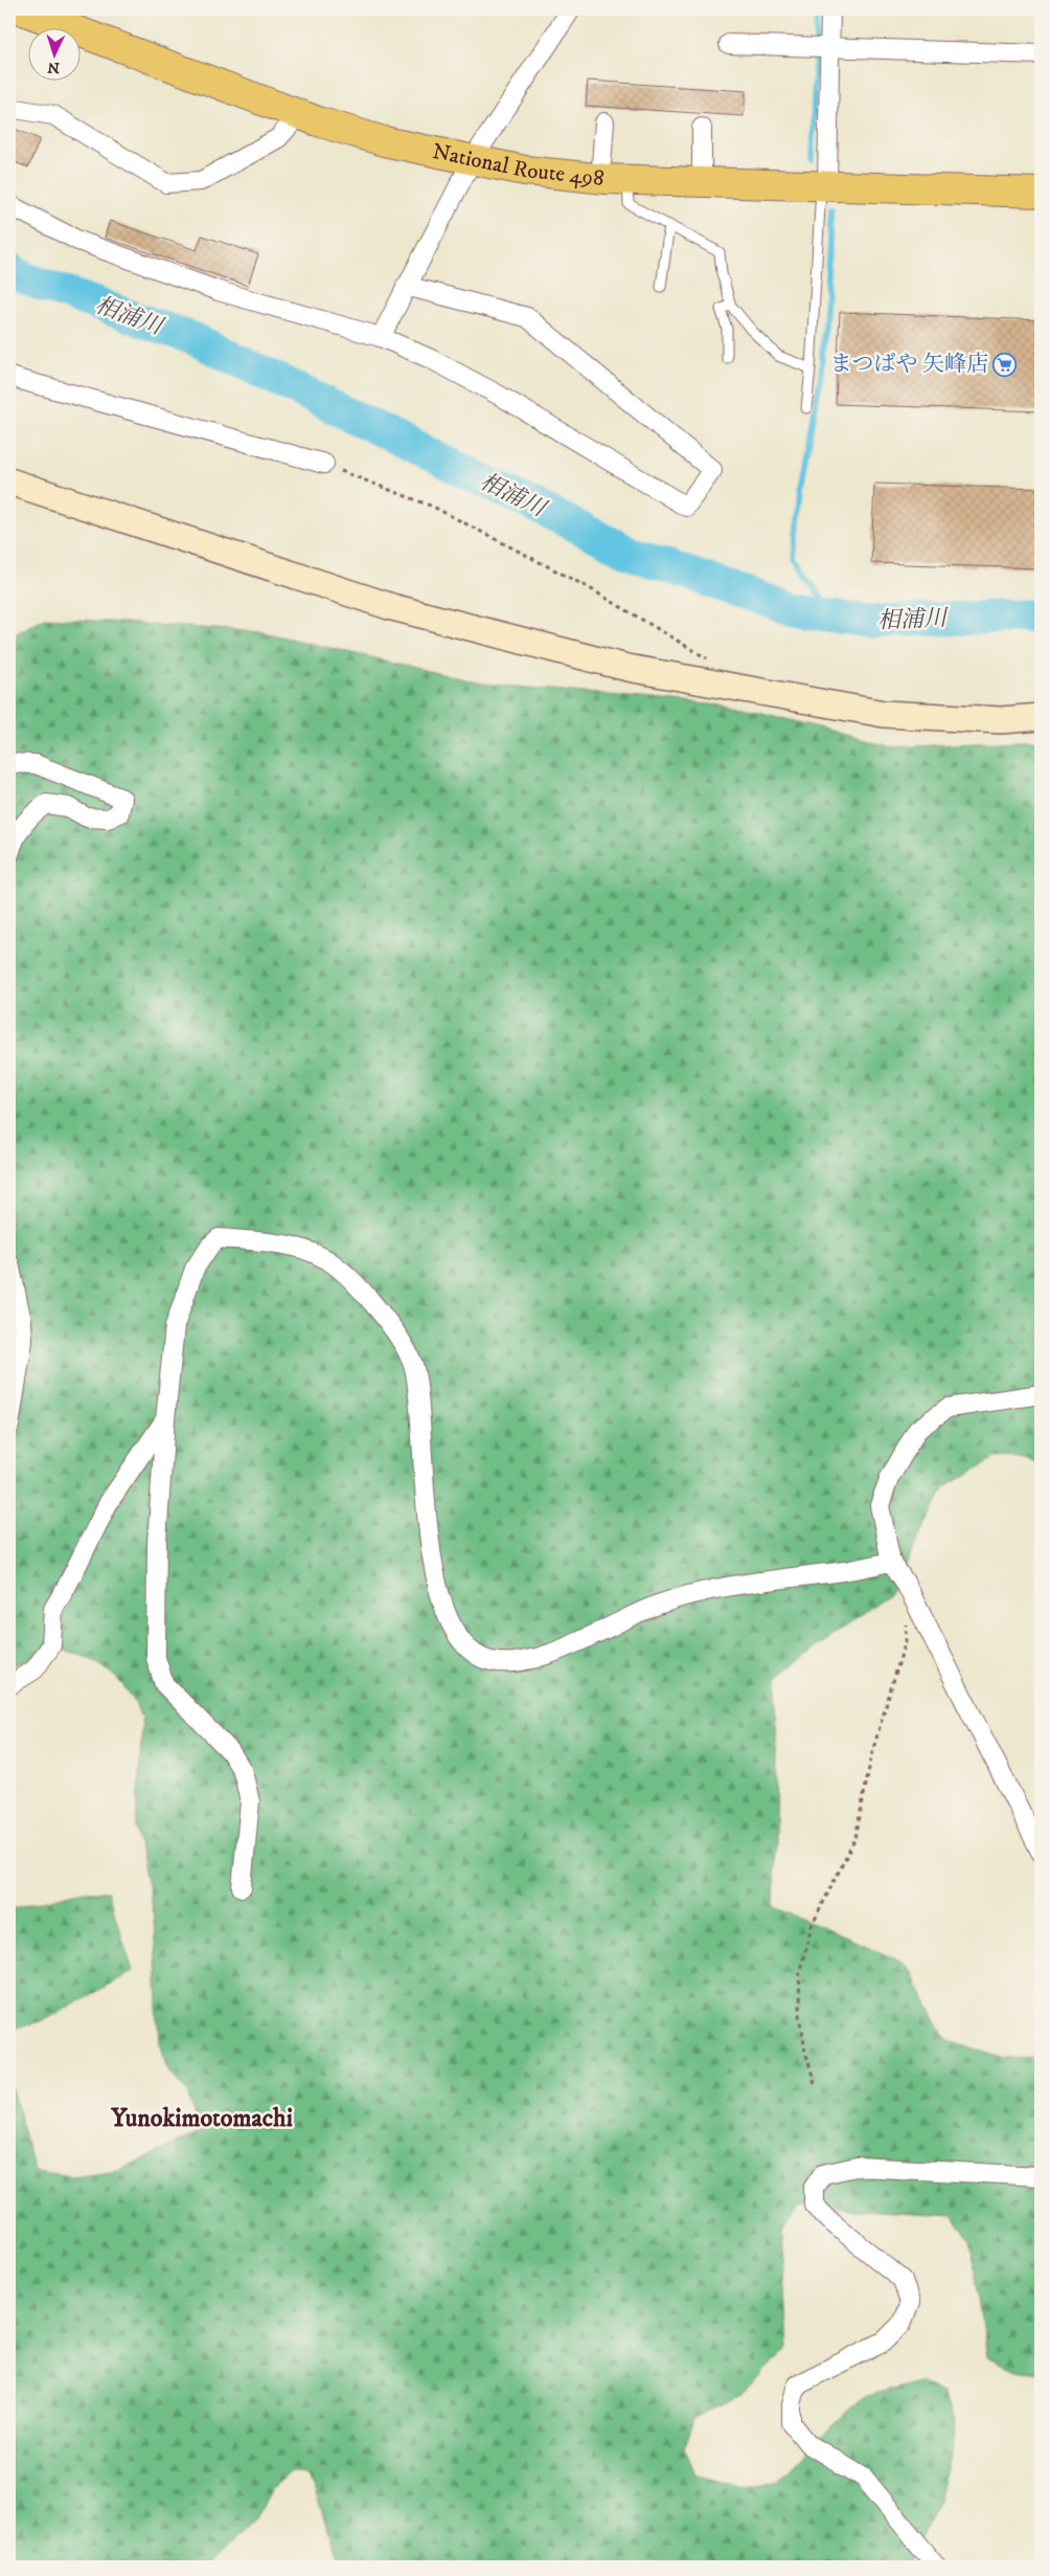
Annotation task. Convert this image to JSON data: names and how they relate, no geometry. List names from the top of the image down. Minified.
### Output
{"streets":{"highway":["National Route 498"]},"districts":["Yunokimotomachi"],"water":["相浦川"],"places":{"supermarket":["まつばや 矢峰店"]},"north":"bottom"}
